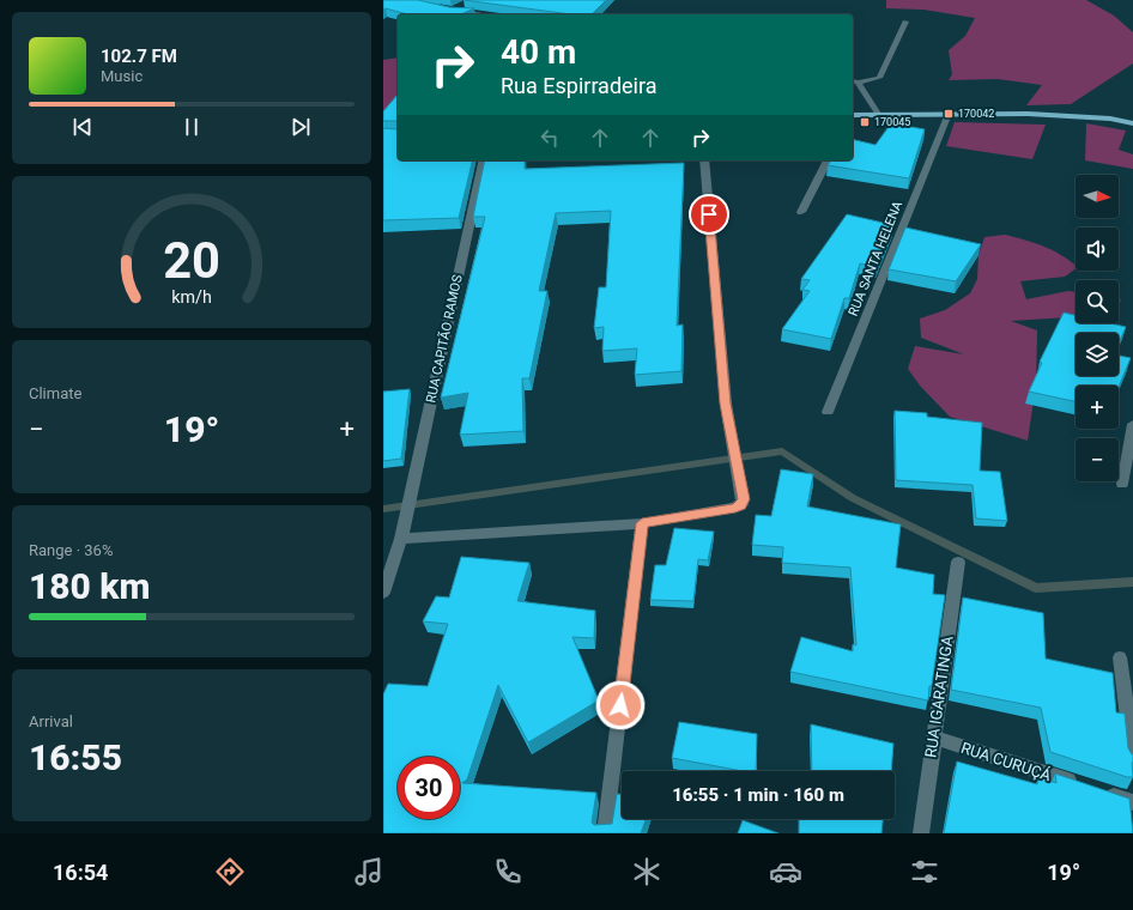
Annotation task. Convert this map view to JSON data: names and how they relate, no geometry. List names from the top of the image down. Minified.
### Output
{"streets":{"street":["RUA SANTA HELENA","RUA CAPITÃO RAMOS","RUA IGARATINGA","RUA CURUÇÁ"]},"crossings":[["RUA IGARATINGA","RUA CURUÇÁ"]],"places":{"transit":["170042","170045"]},"north":"right","page":{"turn":["40 m","Rua Espirradeira"],"song":["102.7 FM","Music"],"map_buttons":["+","−"],"tile":["Climate",["Range · 36%","180 km"],["Arrival","16:55"]],"heat":["−","19°","+"],"limit":"30","trip":"16:55 · 1 min · 160 m","tabs":["16:54","19°"],"gauge":["20","km/h"]}}
